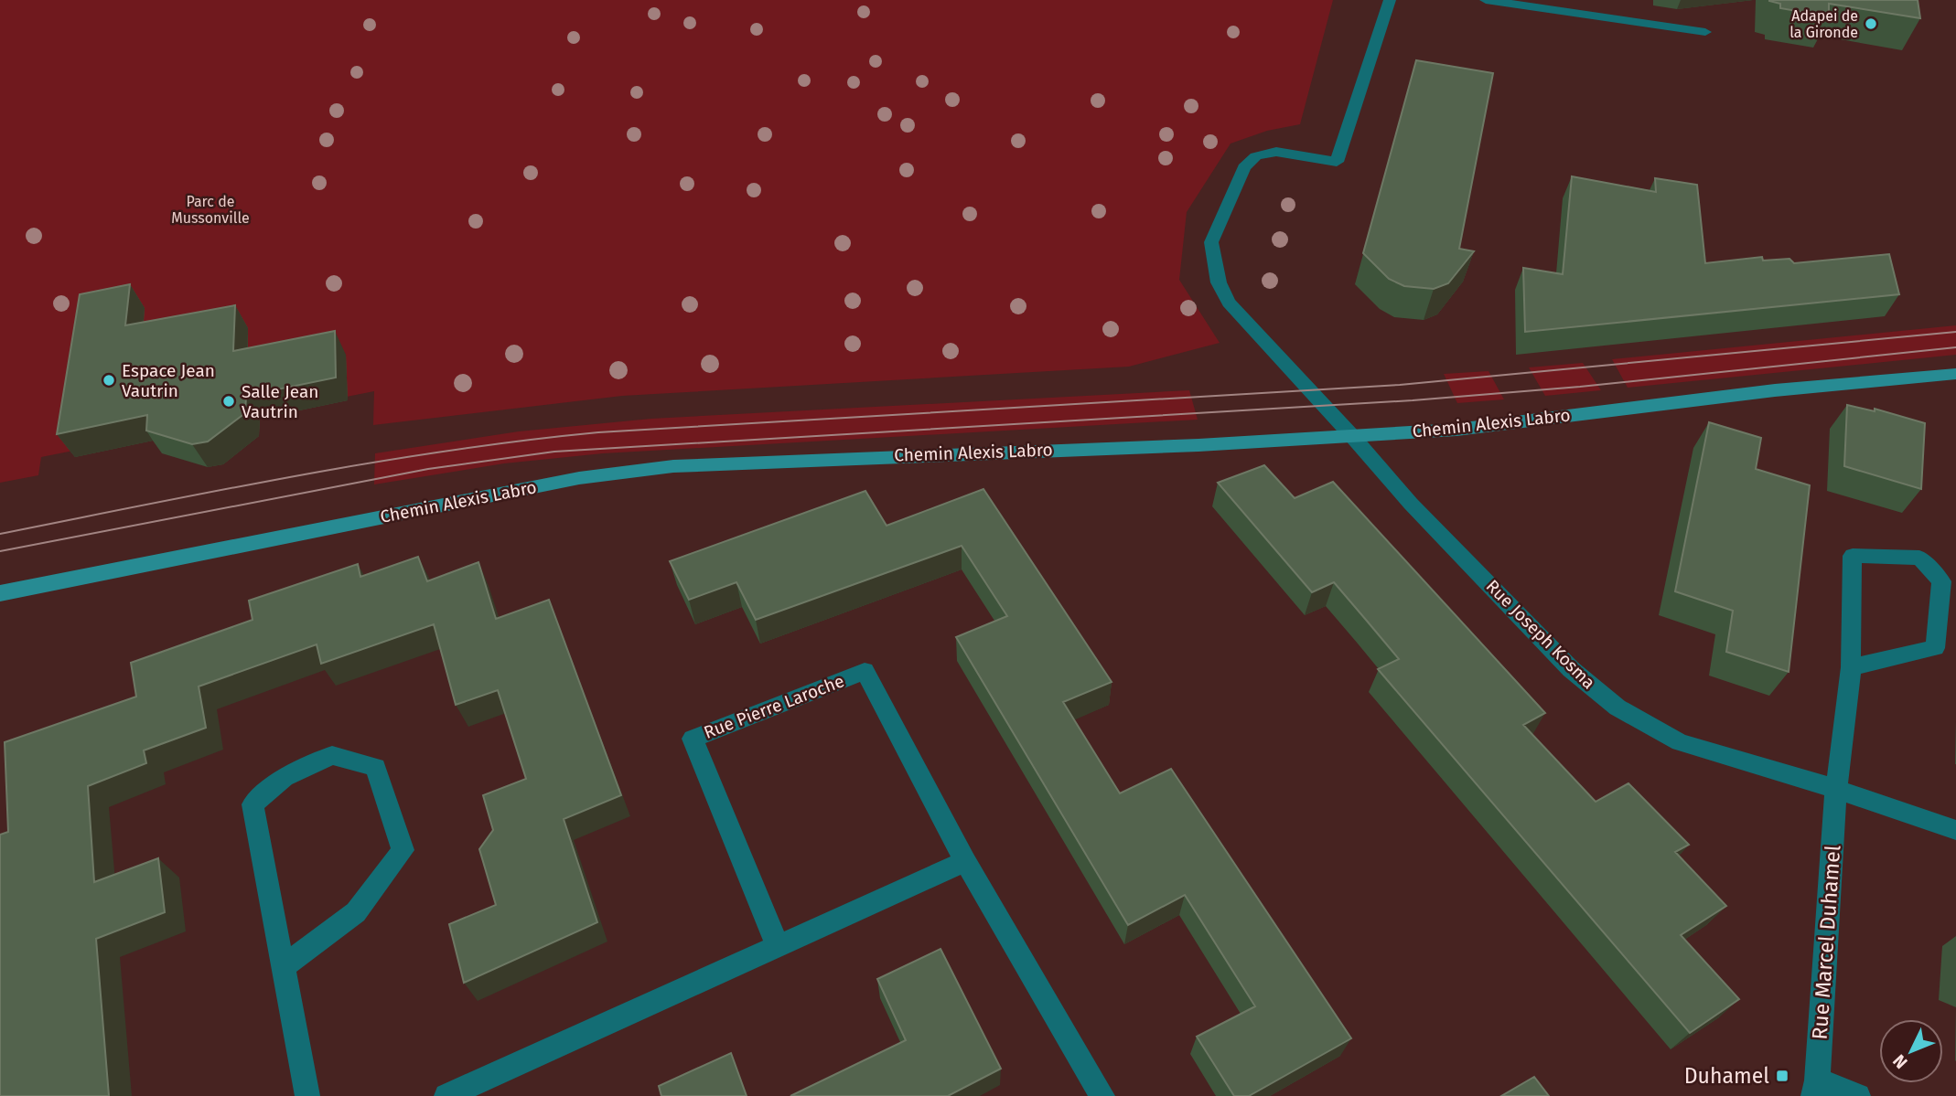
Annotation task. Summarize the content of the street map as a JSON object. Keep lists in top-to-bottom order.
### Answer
{
  "streets": {
    "street": [
      "Chemin Alexis Labro",
      "Rue Joseph Kosma",
      "Rue Pierre Laroche",
      "Rue Marcel Duhamel"
    ]
  },
  "crossings": [
    ["Chemin Alexis Labro", "Rue Joseph Kosma"],
    ["Rue Joseph Kosma", "Rue Marcel Duhamel"]
  ],
  "parks": ["Parc de Mussonville"],
  "places": {
    "other": ["Adapei de la Gironde", "Espace Jean Vautrin", "Salle Jean Vautrin"],
    "transit": ["Duhamel"]
  },
  "north": "bottom left"
}
